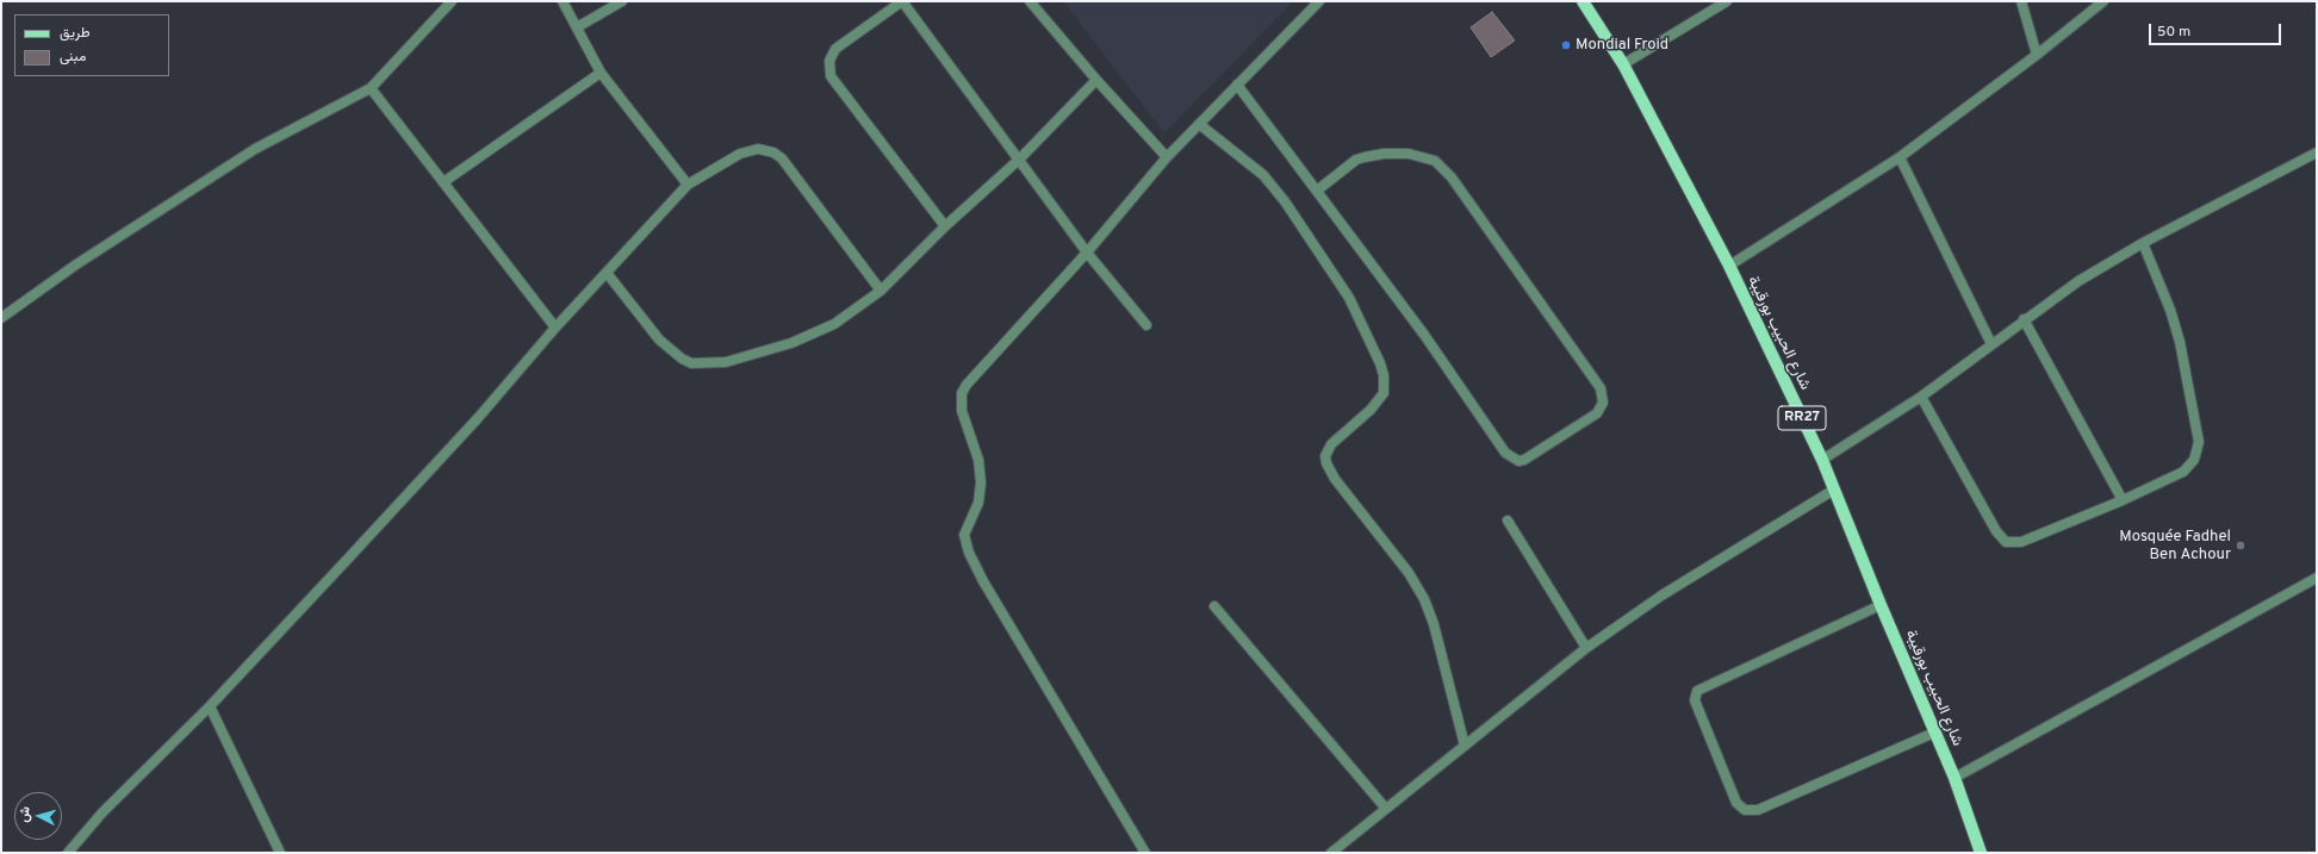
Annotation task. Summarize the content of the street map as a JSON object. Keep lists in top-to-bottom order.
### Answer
{
  "streets": {
    "main road": ["شارع الحبيب بورقيبة", "RR27"]
  },
  "places": ["Mondial Froid", "Mosquée Fadhel Ben Achour"],
  "legend": ["طريق", "مبنى"],
  "scale_bar": "50 m",
  "north": "left"
}
